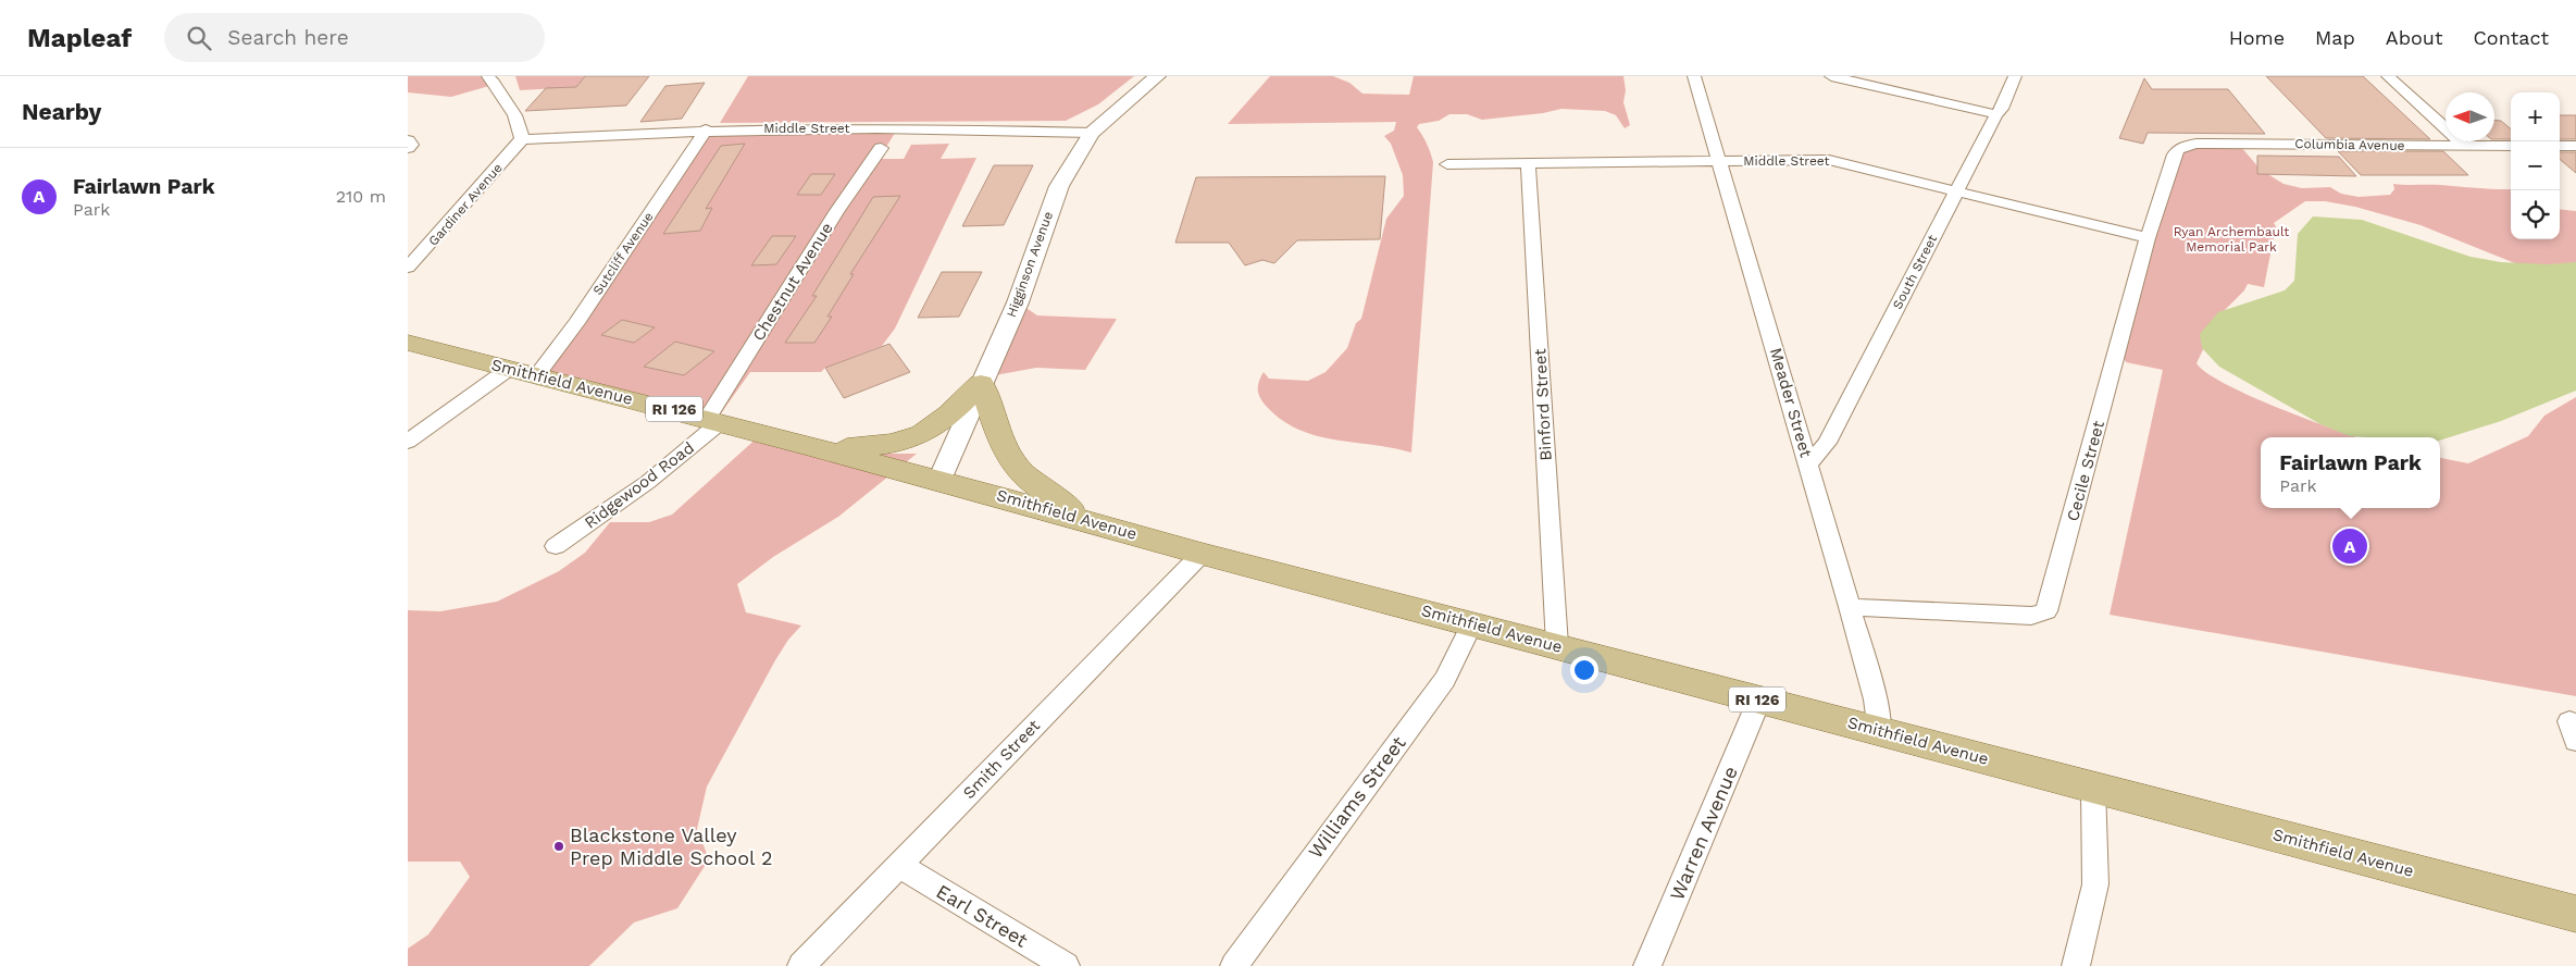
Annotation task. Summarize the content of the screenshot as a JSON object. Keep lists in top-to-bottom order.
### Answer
{
  "streets": {
    "main road": ["Smithfield Avenue", "RI 126"],
    "street": [
      "Middle Street",
      "Columbia Avenue",
      "Gardiner Avenue",
      "Sutcliff Avenue",
      "Higginson Avenue",
      "South Street",
      "Chestnut Avenue",
      "Meader Street",
      "Binford Street",
      "Cecile Street",
      "Ridgewood Road",
      "Smith Street",
      "Williams Street",
      "Warren Avenue",
      "Earl Street"
    ]
  },
  "crossings": [
    ["Middle Street", "Gardiner Avenue"],
    ["Middle Street", "Sutcliff Avenue"],
    ["Middle Street", "Higginson Avenue"],
    ["Middle Street", "South Street"],
    ["Middle Street", "Meader Street"],
    ["Middle Street", "Binford Street"],
    ["Middle Street", "Cecile Street"],
    ["Columbia Avenue", "Cecile Street"],
    ["Sutcliff Avenue", "Smithfield Avenue"],
    ["Higginson Avenue", "Smithfield Avenue"],
    ["South Street", "Meader Street"],
    ["Chestnut Avenue", "Smithfield Avenue"],
    ["Chestnut Avenue", "Ridgewood Road"],
    ["Smithfield Avenue", "Meader Street"],
    ["Smithfield Avenue", "Binford Street"],
    ["Smithfield Avenue", "Ridgewood Road"],
    ["Smithfield Avenue", "Smith Street"],
    ["Smithfield Avenue", "Williams Street"],
    ["Smithfield Avenue", "Warren Avenue"],
    ["Meader Street", "Cecile Street"],
    ["Smith Street", "Earl Street"]
  ],
  "parks": ["Ryan Archembault Memorial Park"],
  "places": ["Blackstone Valley Prep Middle School 2"],
  "north": "left",
  "page": {
    "header": "Mapleaf",
    "search": "Search here",
    "nav": [
      "Home",
      "Map",
      "About",
      "Contact"
    ],
    "heading": "Nearby",
    "map_buttons": ["+", "−"],
    "list": [
      {
        "mark": "A",
        "name": "Fairlawn Park",
        "note": "Park",
        "value": "210 m"
      }
    ],
    "popup": ["Fairlawn Park", "Park"],
    "pins": "A"
  }
}
